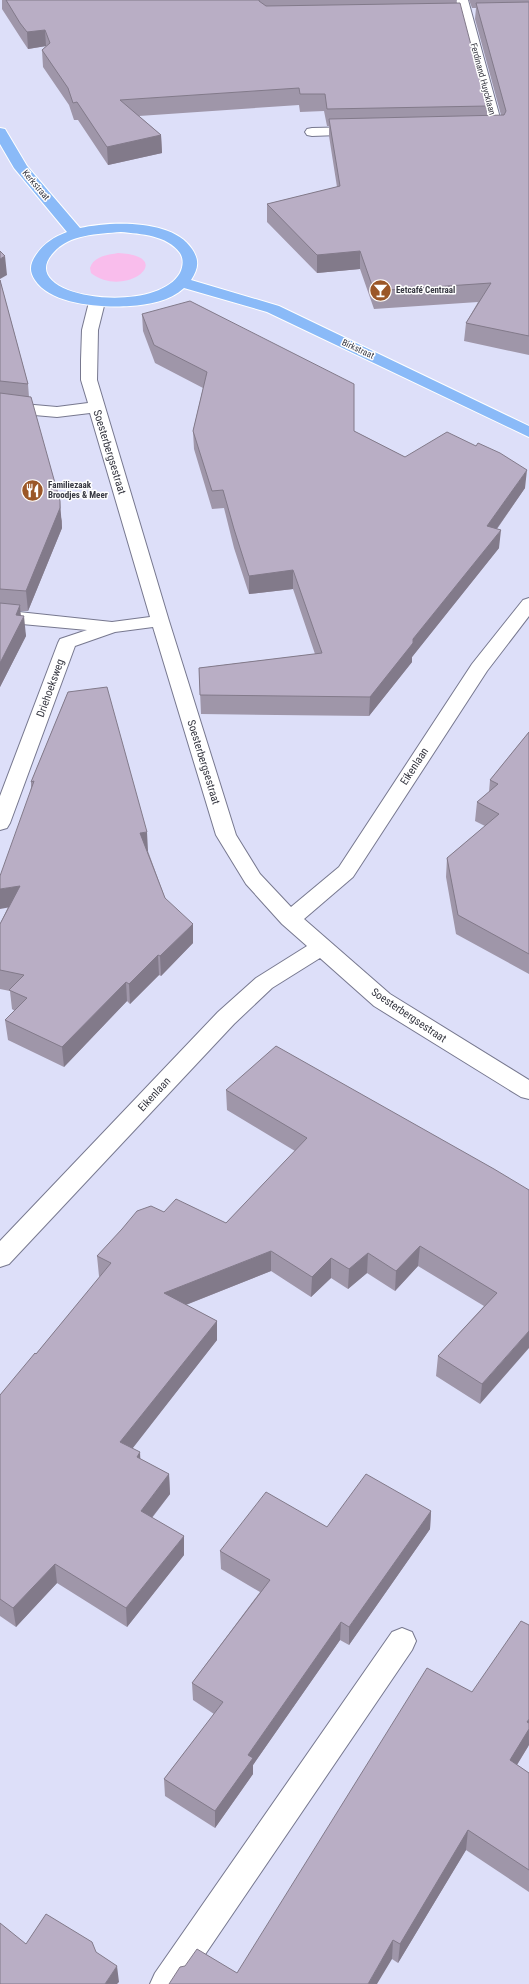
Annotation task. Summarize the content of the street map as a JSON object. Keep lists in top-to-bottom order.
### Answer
{
  "streets": {
    "main road": ["Kerkstraat", "Birkstraat"],
    "street": [
      "Ferdinand Huycklaan",
      "Soesterbergsestraat",
      "Driehoeksweg",
      "Eikenlaan"
    ]
  },
  "crossings": [
    ["Soesterbergsestraat", "Driehoeksweg"],
    ["Soesterbergsestraat", "Eikenlaan"]
  ],
  "places": {
    "bar": ["Eetcafé Centraal"],
    "restaurant": ["Familiezaak Broodjes & Meer"]
  }
}
